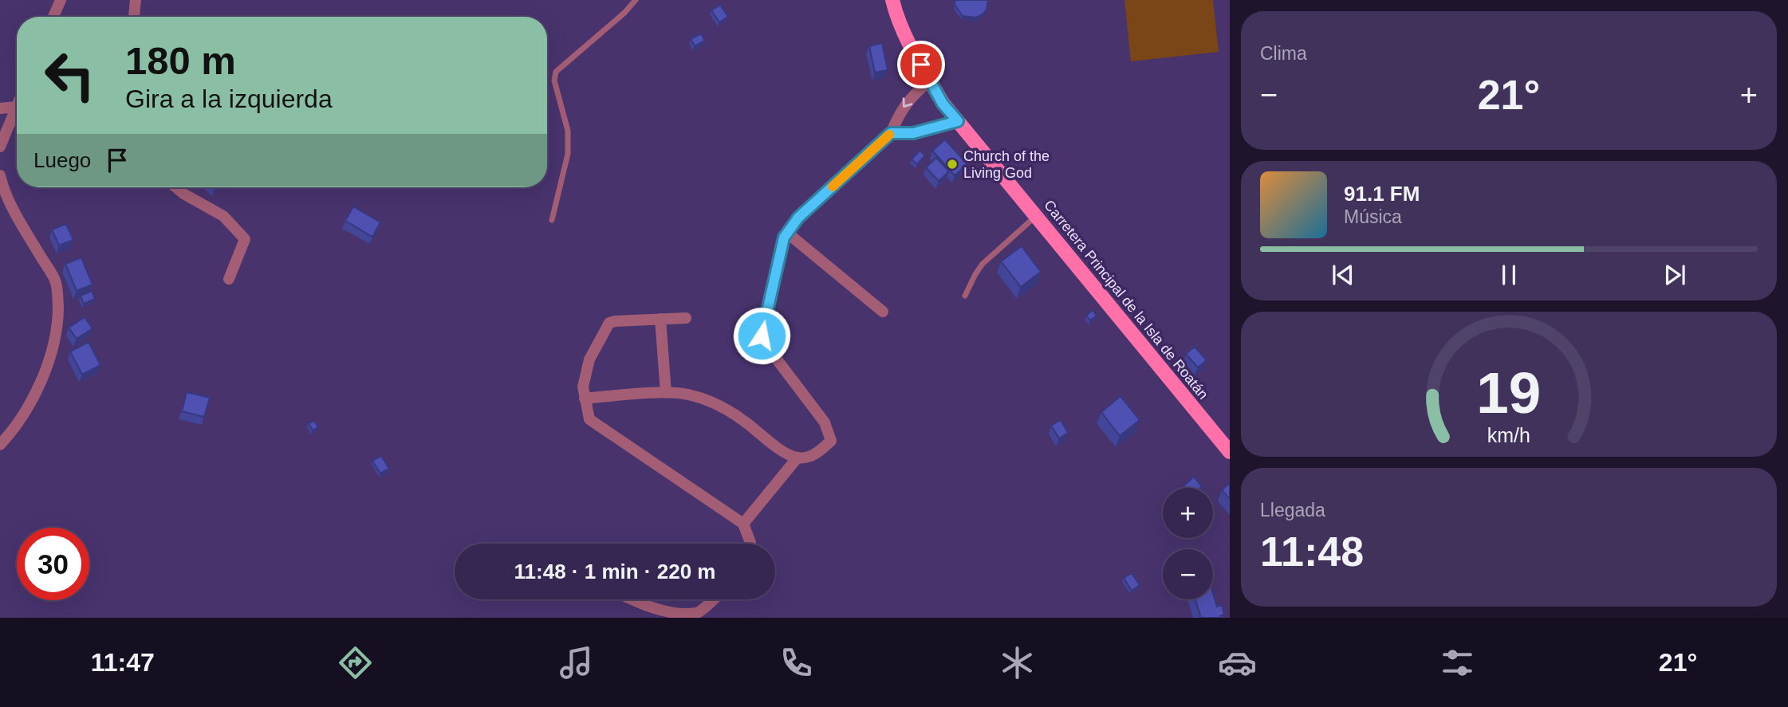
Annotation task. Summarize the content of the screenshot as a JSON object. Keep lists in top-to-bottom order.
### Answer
{
  "streets": {
    "main road": ["Carretera Principal de la Isla de Roatán"]
  },
  "places": ["Church of the Living God"],
  "page": {
    "tile": [
      "Clima",
      ["Llegada", "11:48"]
    ],
    "turn": ["180 m", "Gira a la izquierda"],
    "heat": ["−", "21°", "+"],
    "then": "Luego",
    "song": ["91.1 FM", "Música"],
    "map_buttons": ["+", "−"],
    "limit": "30",
    "trip": "11:48 · 1 min · 220 m",
    "tabs": ["11:47", "21°"],
    "gauge": ["19", "km/h"]
  }
}
